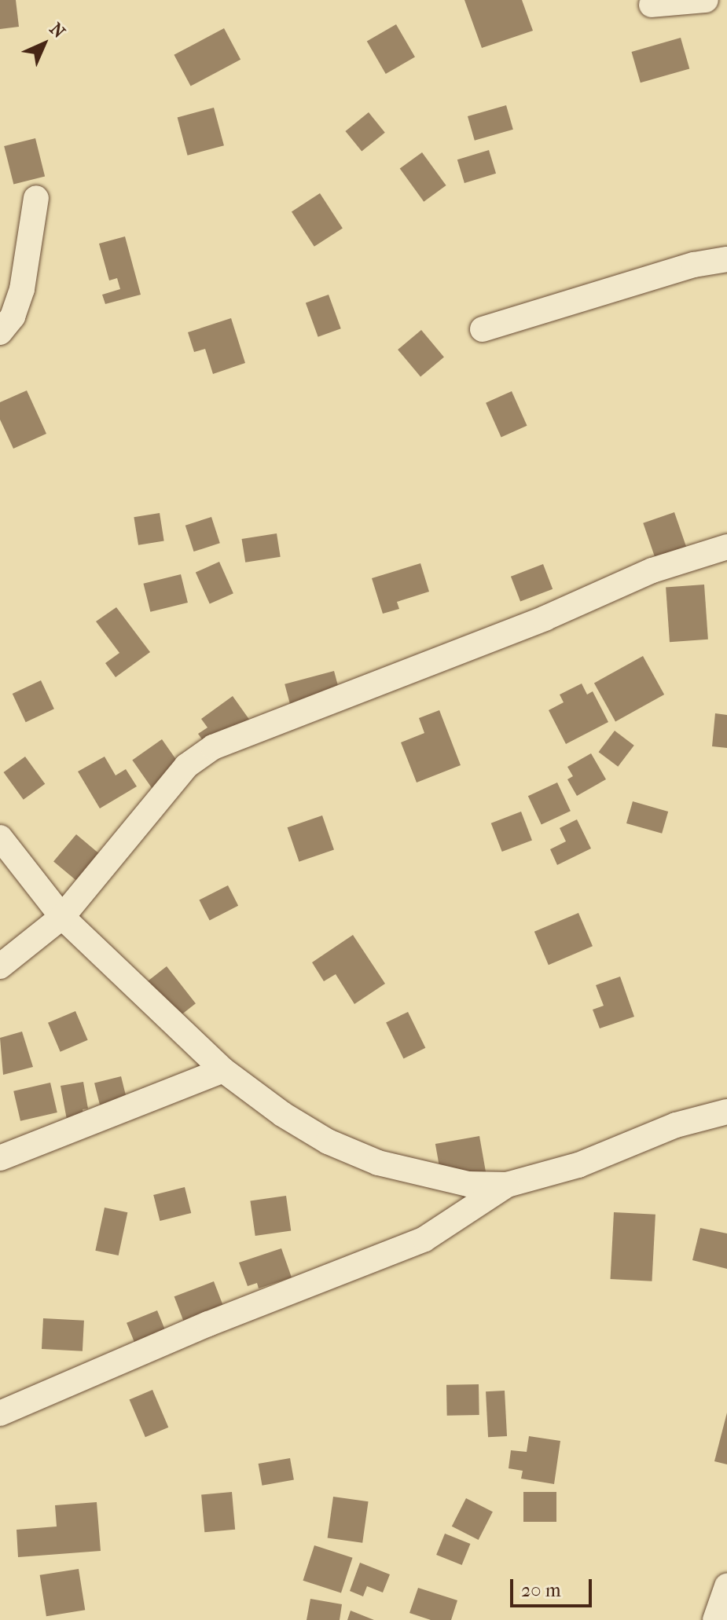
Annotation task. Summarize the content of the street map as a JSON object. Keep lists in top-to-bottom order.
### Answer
{
  "scale_bar": "20 m",
  "north": "top right"
}
